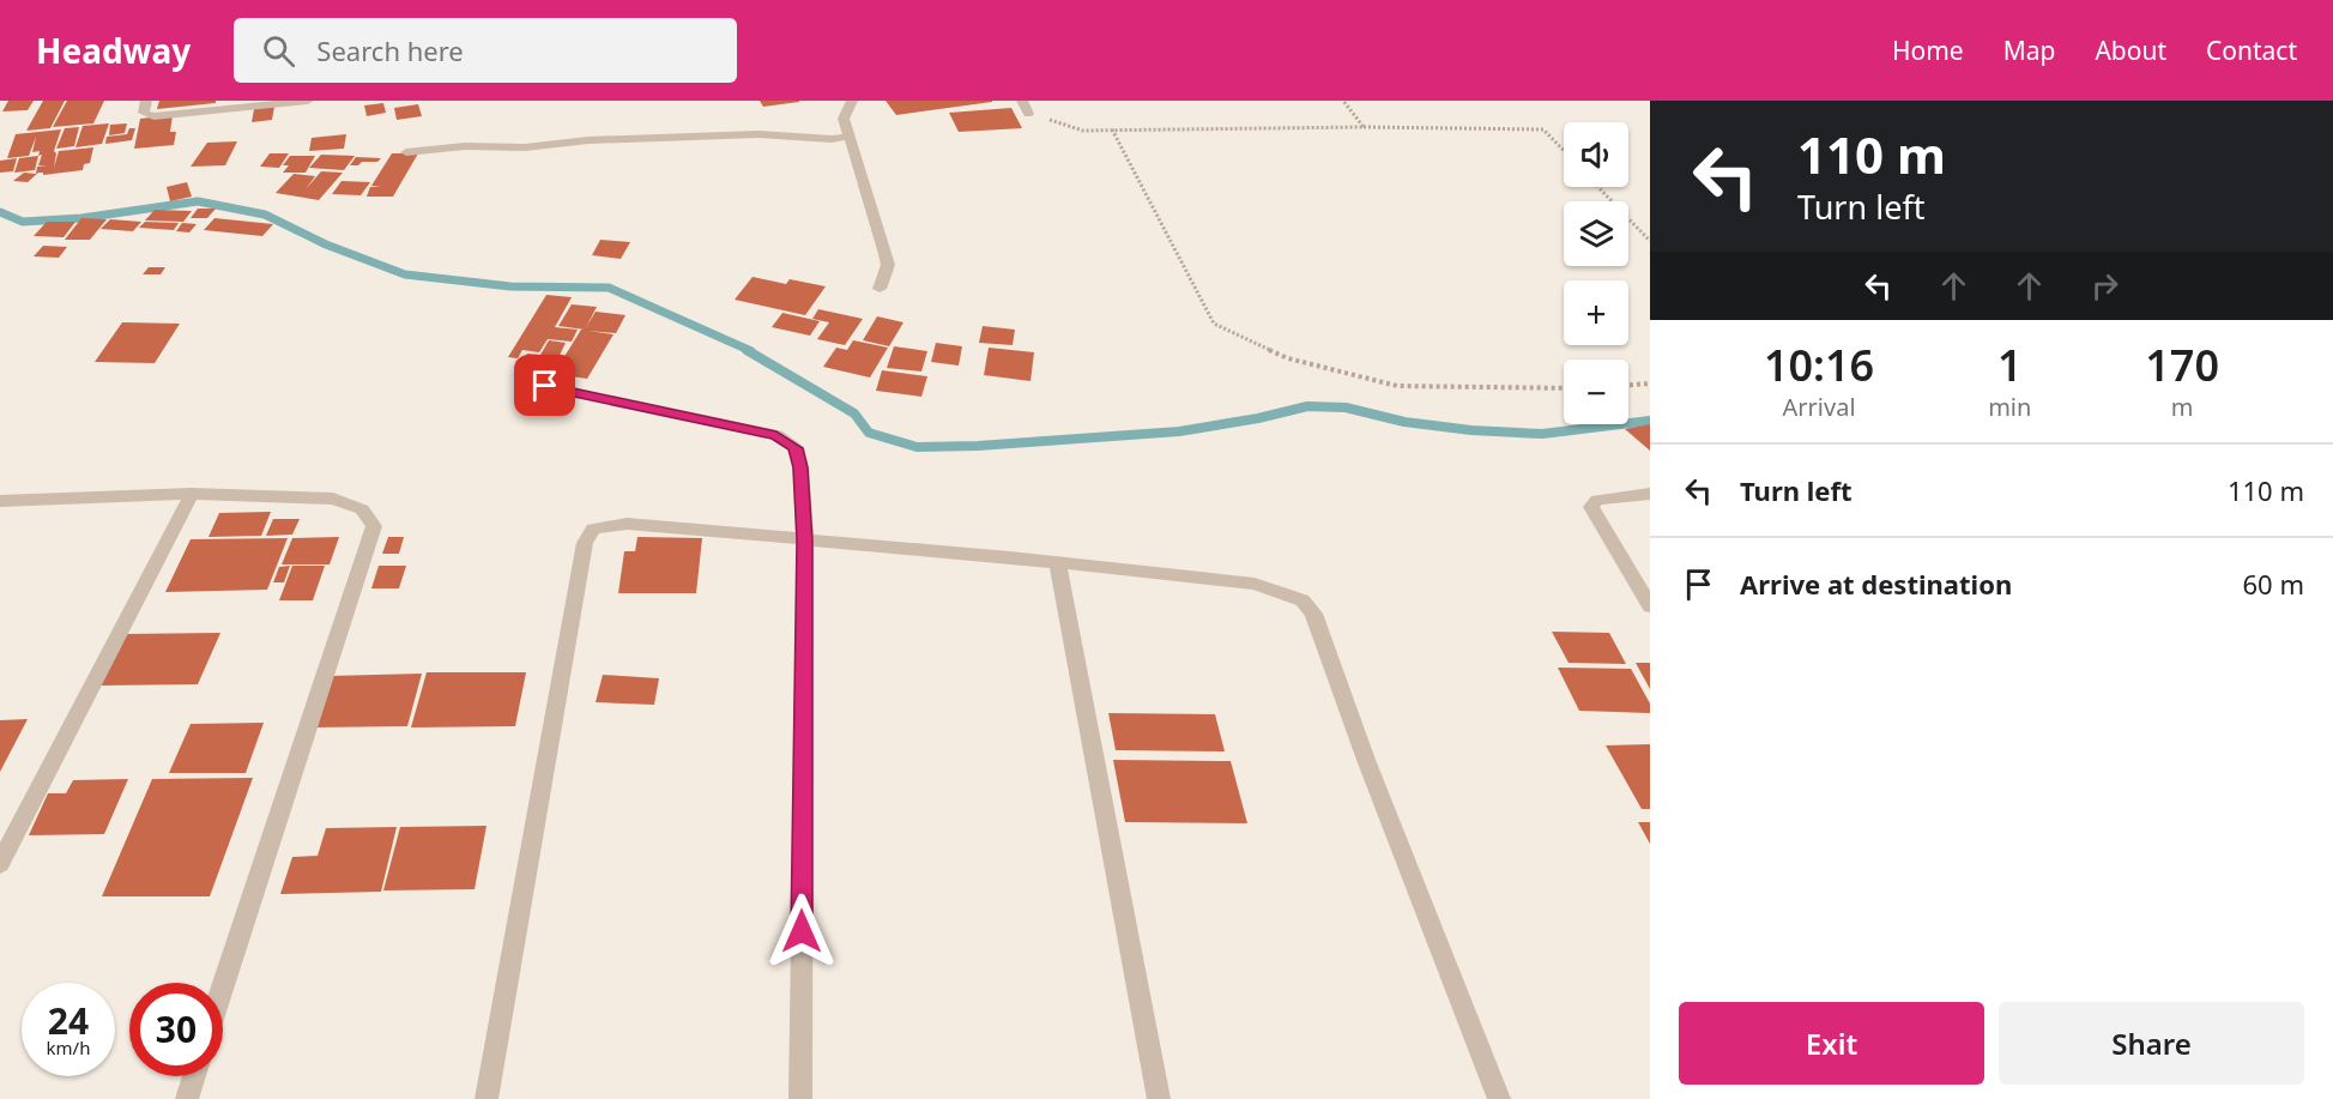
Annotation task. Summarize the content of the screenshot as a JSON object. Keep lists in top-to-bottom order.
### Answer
{
  "page": {
    "header": "Headway",
    "search": "Search here",
    "nav": [
      "Home",
      "Map",
      "About",
      "Contact"
    ],
    "turn": ["110 m", "Turn left"],
    "map_buttons": ["+", "−"],
    "eta": [
      "10:16",
      "Arrival",
      "1",
      "min",
      "170",
      "m"
    ],
    "list": [
      {
        "name": "Turn left",
        "value": "110 m"
      },
      {
        "name": "Arrive at destination",
        "value": "60 m"
      }
    ],
    "speed": "24 km/h",
    "limit": "30",
    "buttons": ["Exit", "Share"]
  }
}
